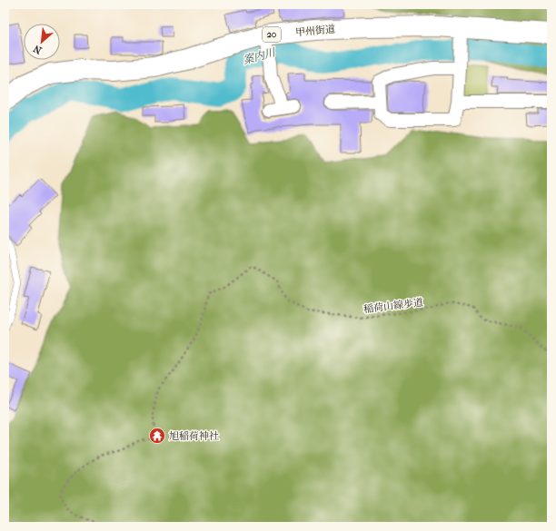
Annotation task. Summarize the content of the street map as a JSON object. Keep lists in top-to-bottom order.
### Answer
{
  "streets": {
    "highway": ["甲州街道", "20"],
    "path": ["稲荷山線歩道"]
  },
  "water": ["案内川"],
  "places": {
    "temple": ["旭稲荷神社"]
  },
  "north": "bottom left"
}
